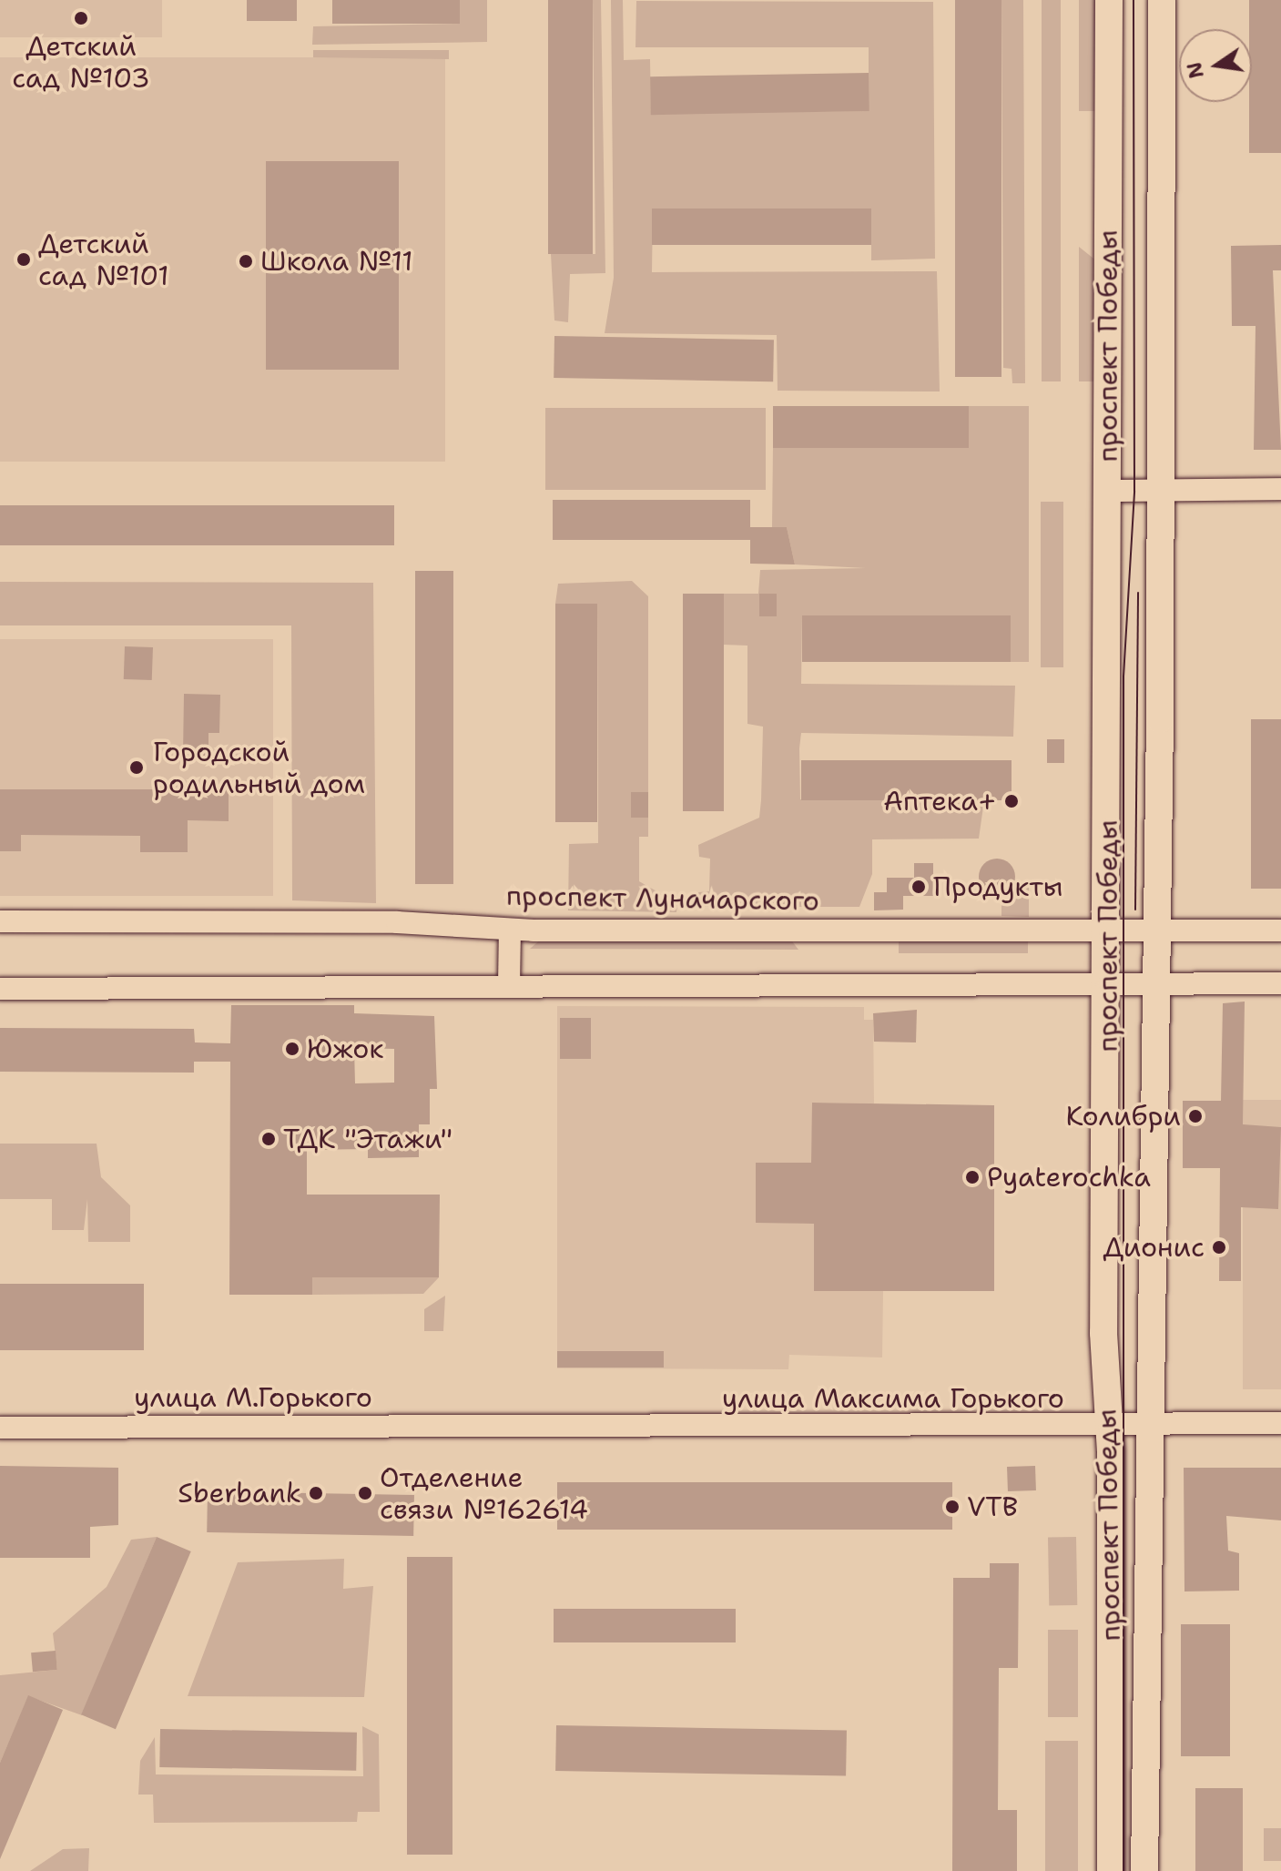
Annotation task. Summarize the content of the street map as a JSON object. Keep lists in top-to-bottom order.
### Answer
{
  "streets": {
    "main road": ["проспект Победы"],
    "street": ["проспект Луначарского", "улица М.Горького", "улица Максима Горького"]
  },
  "crossings": [
    ["проспект Победы", "проспект Луначарского"],
    ["проспект Победы", "улица Максима Горького"],
    ["улица М.Горького", "улица Максима Горького"]
  ],
  "places": [
    "Детский сад №103",
    "Детский сад №101",
    "Школа №11",
    "Городской родильный дом",
    "Аптека+",
    "Продукты",
    "Южок",
    "Колибри",
    "ТДК \"Этажи\"",
    "Pyaterochka",
    "Дионис",
    "Sberbank",
    "Отделение связи №162614",
    "VTB"
  ],
  "north": "left"
}
